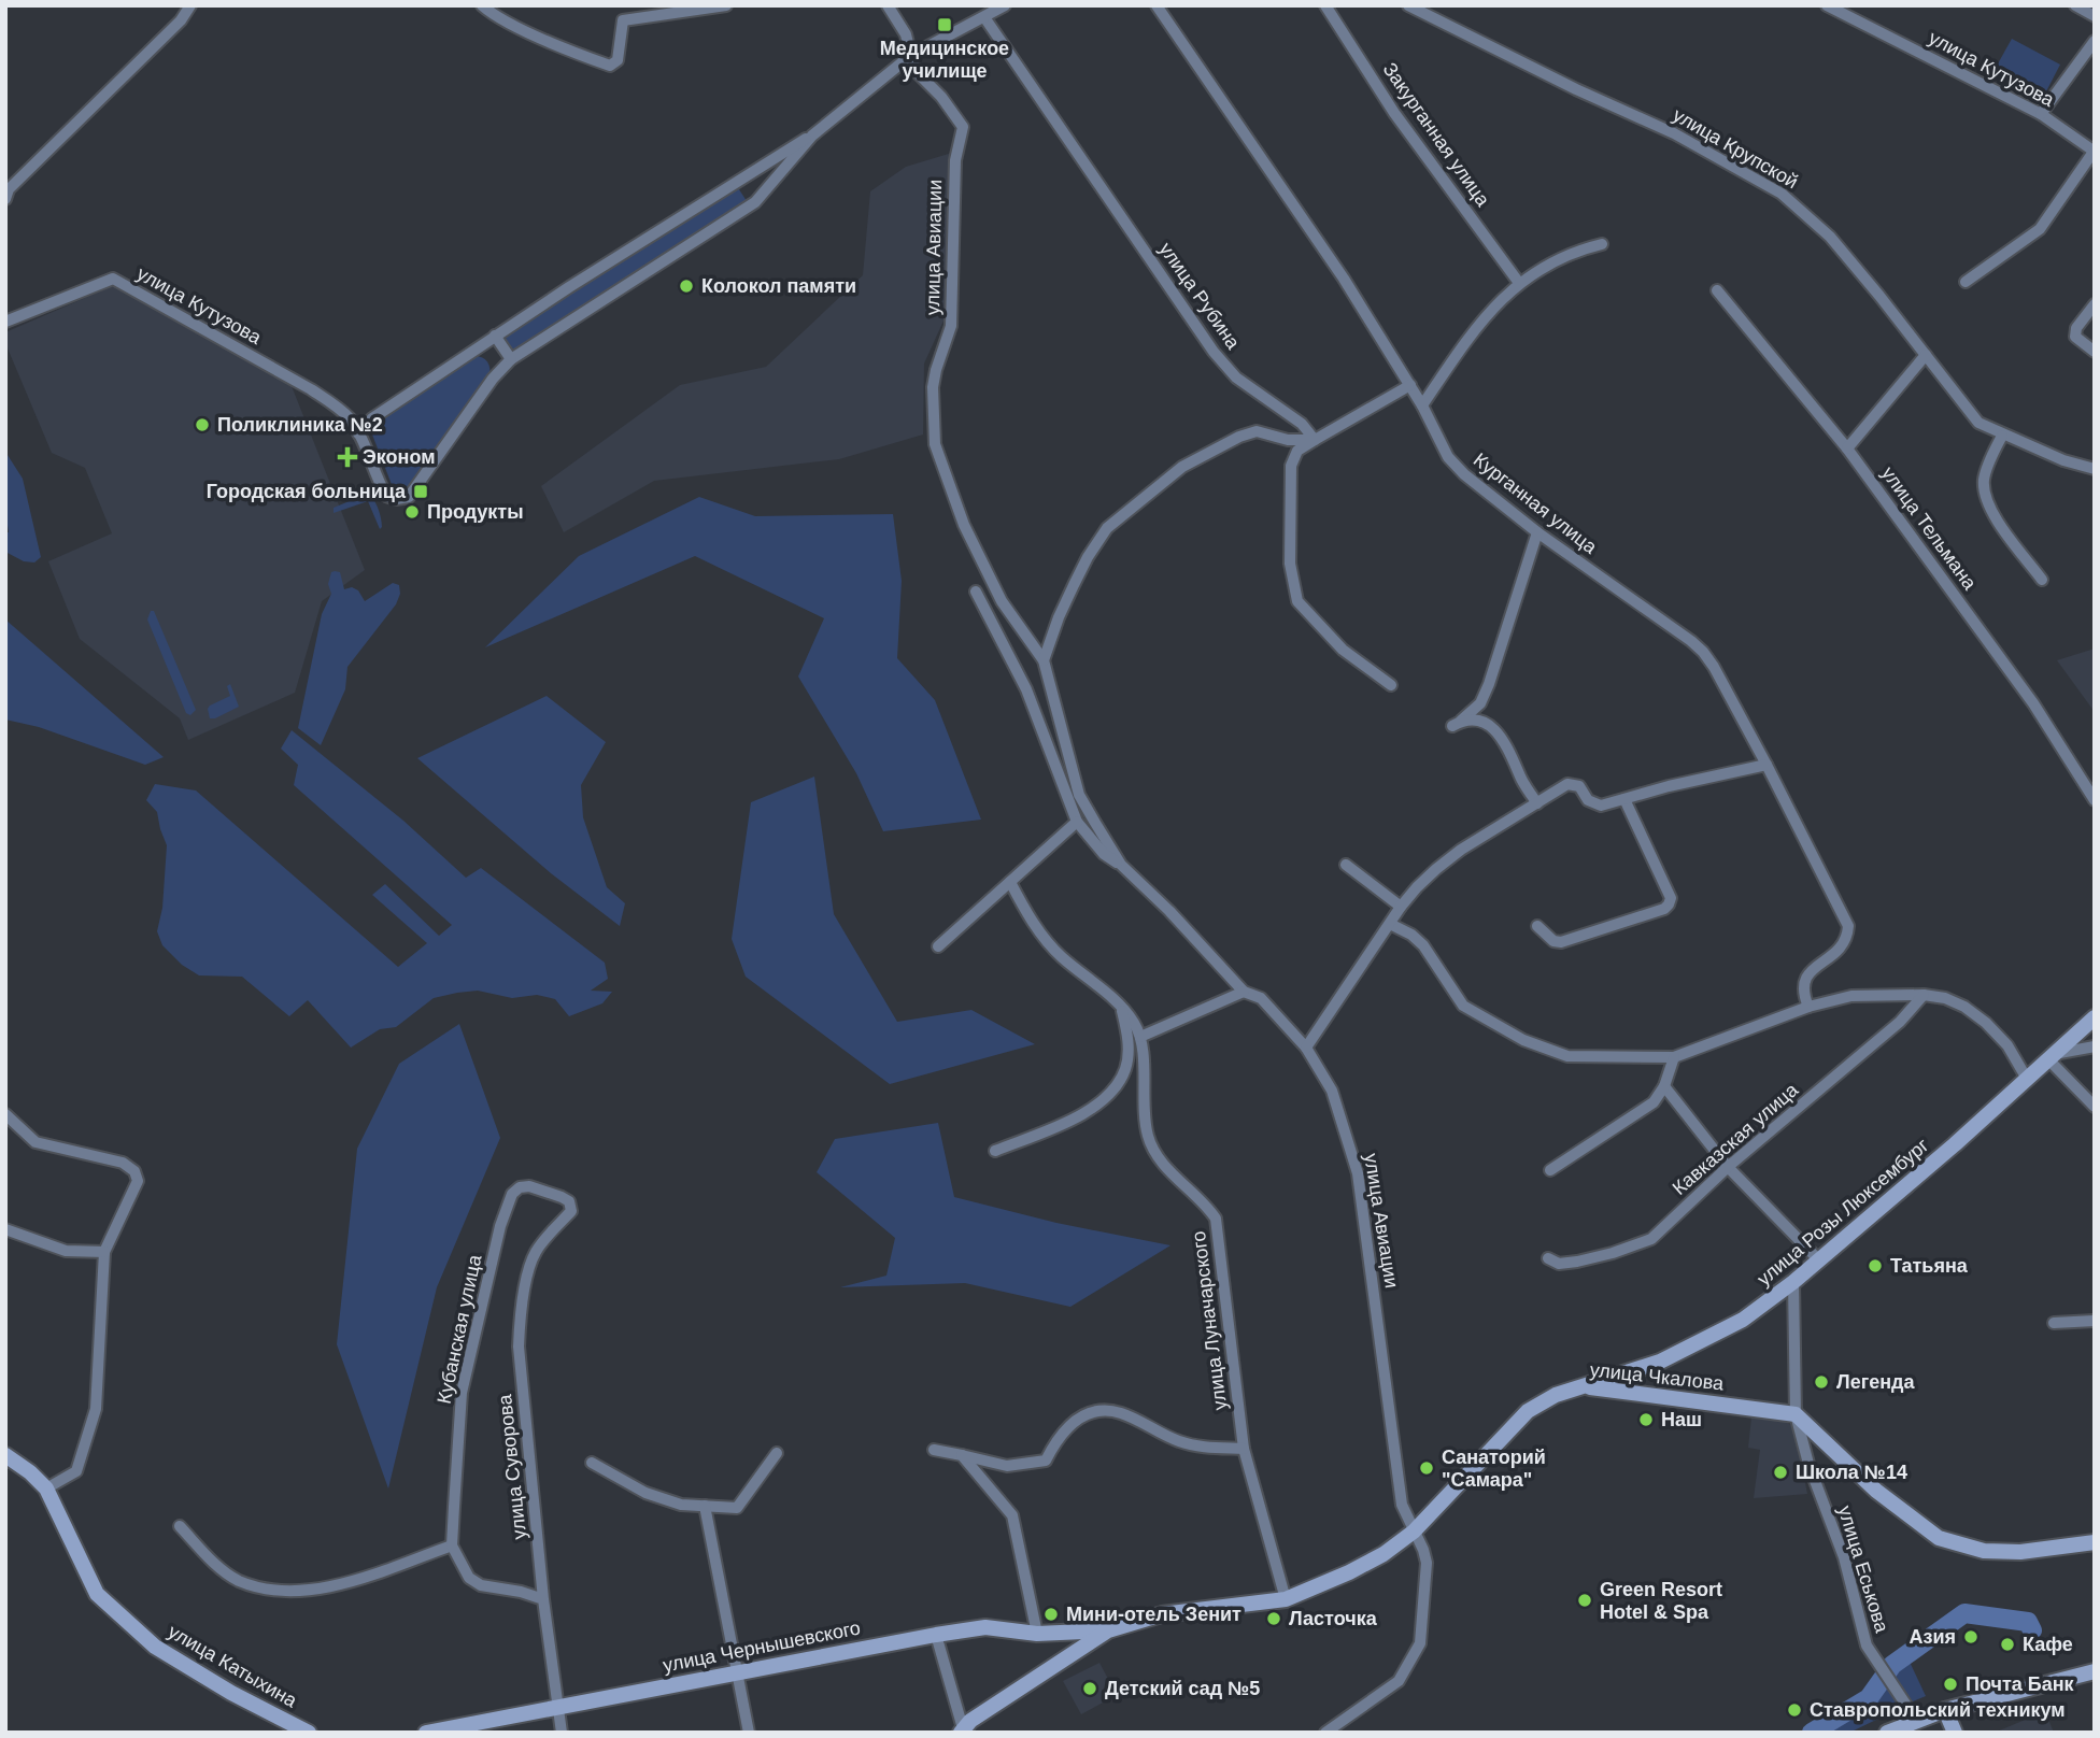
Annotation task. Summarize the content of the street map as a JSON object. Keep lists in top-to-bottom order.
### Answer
{
  "streets": {
    "street": [
      "улица Кутузова",
      "Закурганная улица",
      "улица Крупской",
      "улица Авиации",
      "улица Рубина",
      "Курганная улица",
      "улица Тельмана",
      "Кавказская улица",
      "улица Розы Люксембург",
      "улица Луначарского",
      "Кубанская улица",
      "улица Чкалова",
      "улица Суворова",
      "улица Еськова",
      "улица Чернышевского",
      "улица Катыхина"
    ]
  },
  "crossings": [
    ["улица Кутузова", "улица Авиации"],
    ["улица Кутузова", "улица Рубина"],
    ["улица Авиации", "улица Чкалова"],
    ["улица Розы Люксембург", "улица Чкалова"],
    ["улица Розы Люксембург", "улица Еськова"],
    ["улица Луначарского", "улица Чкалова"],
    ["Кубанская улица", "улица Суворова"],
    ["улица Чкалова", "улица Еськова"],
    ["улица Чкалова", "улица Чернышевского"],
    ["улица Суворова", "улица Чернышевского"]
  ],
  "places": {
    "transit": ["Медицинское училище", "Городская больница"],
    "other": [
      "Колокол памяти",
      "Поликлиника №2",
      "Продукты",
      "Татьяна",
      "Легенда",
      "Наш",
      "Санаторий \"Самара\"",
      "Школа №14",
      "Green Resort Hotel & Spa",
      "Мини-отель Зенит",
      "Ласточка",
      "Азия",
      "Кафе",
      "Почта Банк",
      "Детский сад №5",
      "Ставропольский техникум"
    ],
    "health": ["Эконом"]
  }
}
